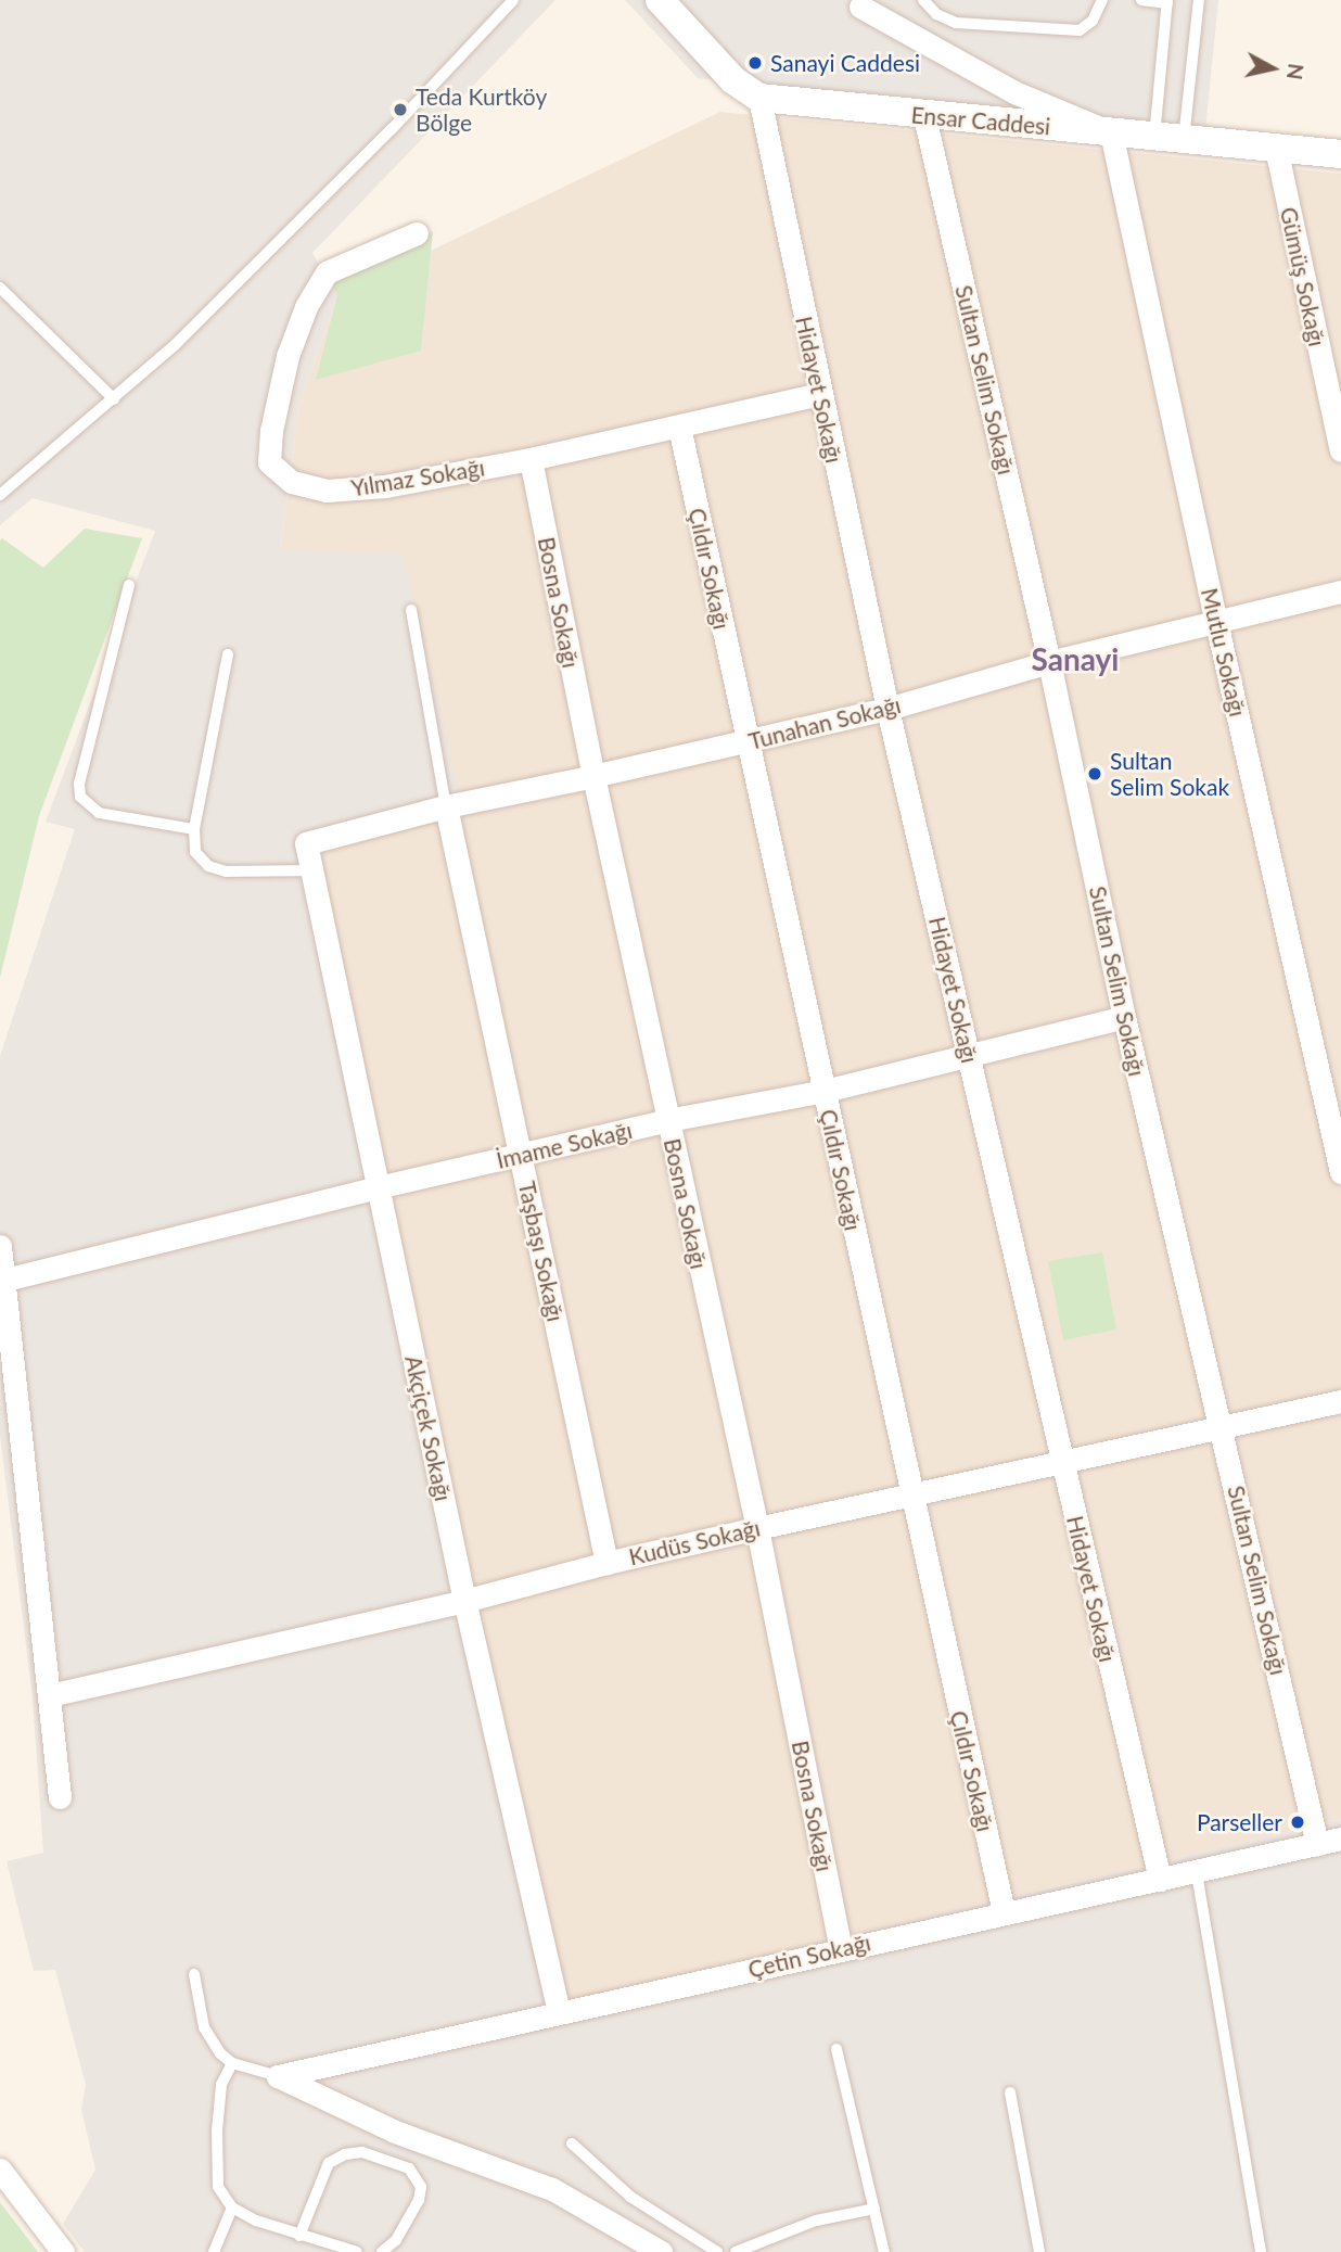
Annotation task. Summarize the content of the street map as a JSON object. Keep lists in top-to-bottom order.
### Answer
{
  "streets": {
    "street": [
      "Ensar Caddesi",
      "Gümüş Sokağı",
      "Sultan Selim Sokağı",
      "Hidayet Sokağı",
      "Yılmaz Sokağı",
      "Çıldır Sokağı",
      "Bosna Sokağı",
      "Mutlu Sokağı",
      "Tunahan Sokağı",
      "İmame Sokağı",
      "Taşbaşı Sokağı",
      "Akçiçek Sokağı",
      "Kudüs Sokağı",
      "Çetin Sokağı"
    ]
  },
  "crossings": [
    ["Ensar Caddesi", "Gümüş Sokağı"],
    ["Ensar Caddesi", "Sultan Selim Sokağı"],
    ["Ensar Caddesi", "Hidayet Sokağı"],
    ["Ensar Caddesi", "Mutlu Sokağı"],
    ["Sultan Selim Sokağı", "Tunahan Sokağı"],
    ["Sultan Selim Sokağı", "İmame Sokağı"],
    ["Sultan Selim Sokağı", "Kudüs Sokağı"],
    ["Sultan Selim Sokağı", "Çetin Sokağı"],
    ["Hidayet Sokağı", "Yılmaz Sokağı"],
    ["Hidayet Sokağı", "Tunahan Sokağı"],
    ["Hidayet Sokağı", "İmame Sokağı"],
    ["Hidayet Sokağı", "Kudüs Sokağı"],
    ["Hidayet Sokağı", "Çetin Sokağı"],
    ["Yılmaz Sokağı", "Çıldır Sokağı"],
    ["Yılmaz Sokağı", "Bosna Sokağı"],
    ["Çıldır Sokağı", "Tunahan Sokağı"],
    ["Çıldır Sokağı", "İmame Sokağı"],
    ["Çıldır Sokağı", "Kudüs Sokağı"],
    ["Çıldır Sokağı", "Çetin Sokağı"],
    ["Bosna Sokağı", "Tunahan Sokağı"],
    ["Bosna Sokağı", "İmame Sokağı"],
    ["Bosna Sokağı", "Kudüs Sokağı"],
    ["Bosna Sokağı", "Çetin Sokağı"],
    ["Mutlu Sokağı", "Tunahan Sokağı"],
    ["Tunahan Sokağı", "Taşbaşı Sokağı"],
    ["Tunahan Sokağı", "Akçiçek Sokağı"],
    ["İmame Sokağı", "Taşbaşı Sokağı"],
    ["İmame Sokağı", "Akçiçek Sokağı"],
    ["Taşbaşı Sokağı", "Kudüs Sokağı"],
    ["Akçiçek Sokağı", "Kudüs Sokağı"],
    ["Akçiçek Sokağı", "Çetin Sokağı"]
  ],
  "districts": ["Sanayi"],
  "places": [
    "Sanayi Caddesi",
    "Teda Kurtköy Bölge",
    "Sultan Selim Sokak",
    "Parseller"
  ],
  "north": "right"
}
